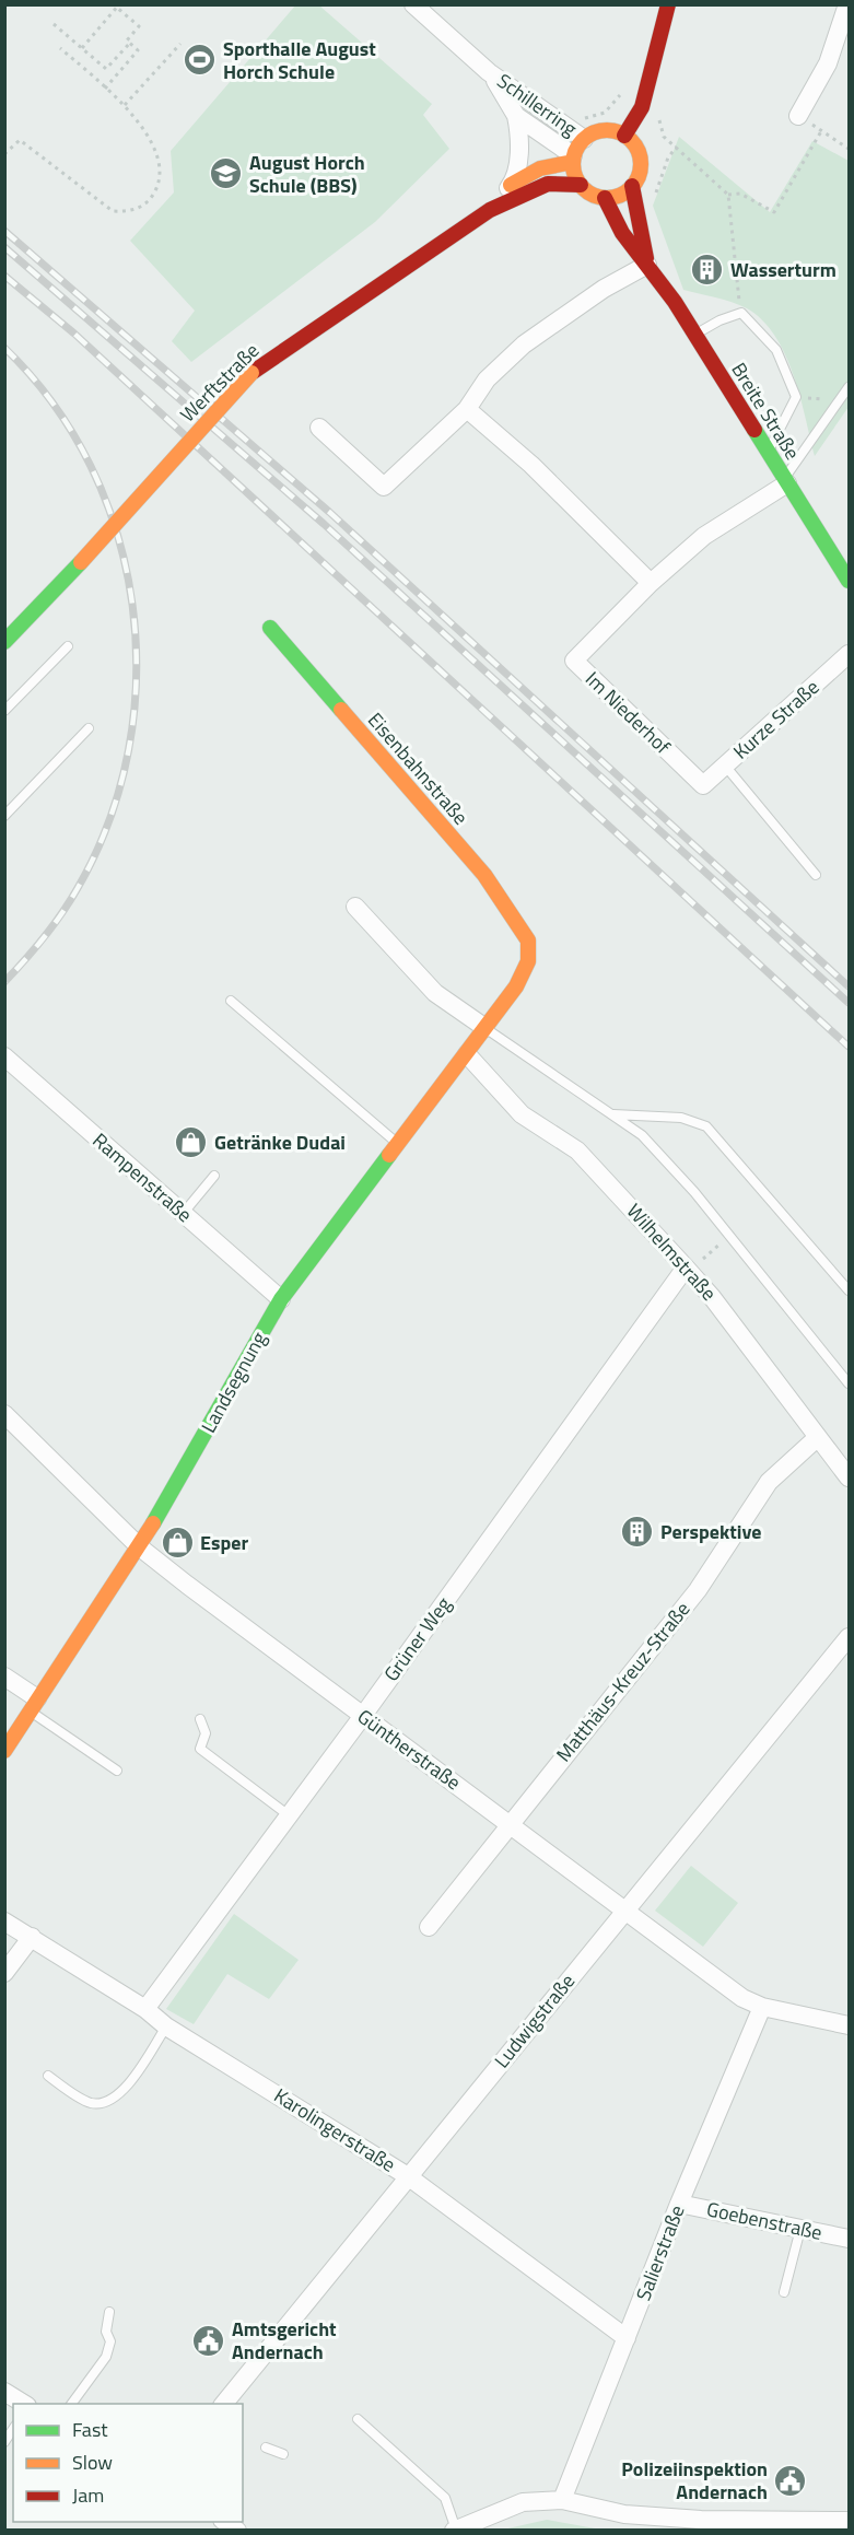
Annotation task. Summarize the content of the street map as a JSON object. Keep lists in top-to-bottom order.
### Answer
{
  "streets": {
    "street": [
      "Schillerring",
      "Werftstraße",
      "Breite Straße",
      "Im Niederhof",
      "Kurze Straße",
      "Eisenbahnstraße",
      "Rampenstraße",
      "Wilhelmstraße",
      "Landsegnung",
      "Grüner Weg",
      "Matthäus-Kreuz-Straße",
      "Güntherstraße",
      "Ludwigstraße",
      "Karolingerstraße",
      "Goebenstraße",
      "Salierstraße"
    ]
  },
  "crossings": [
    ["Schillerring", "Werftstraße"],
    ["Schillerring", "Breite Straße"],
    ["Werftstraße", "Breite Straße"],
    ["Breite Straße", "Im Niederhof"],
    ["Im Niederhof", "Kurze Straße"],
    ["Eisenbahnstraße", "Landsegnung"],
    ["Rampenstraße", "Landsegnung"],
    ["Wilhelmstraße", "Landsegnung"],
    ["Wilhelmstraße", "Grüner Weg"],
    ["Wilhelmstraße", "Matthäus-Kreuz-Straße"],
    ["Landsegnung", "Güntherstraße"],
    ["Grüner Weg", "Güntherstraße"],
    ["Grüner Weg", "Karolingerstraße"],
    ["Matthäus-Kreuz-Straße", "Güntherstraße"],
    ["Güntherstraße", "Ludwigstraße"],
    ["Güntherstraße", "Salierstraße"],
    ["Ludwigstraße", "Karolingerstraße"],
    ["Karolingerstraße", "Salierstraße"],
    ["Goebenstraße", "Salierstraße"]
  ],
  "places": {
    "sports": ["Sporthalle August Horch Schule"],
    "school or university": ["August Horch Schule (BBS)"],
    "building": ["Wasserturm", "Perspektive"],
    "shop": ["Getränke Dudai", "Esper"],
    "public building": ["Amtsgericht Andernach", "Polizeiinspektion Andernach"]
  },
  "legend": ["Fast", "Slow", "Jam"]
}
